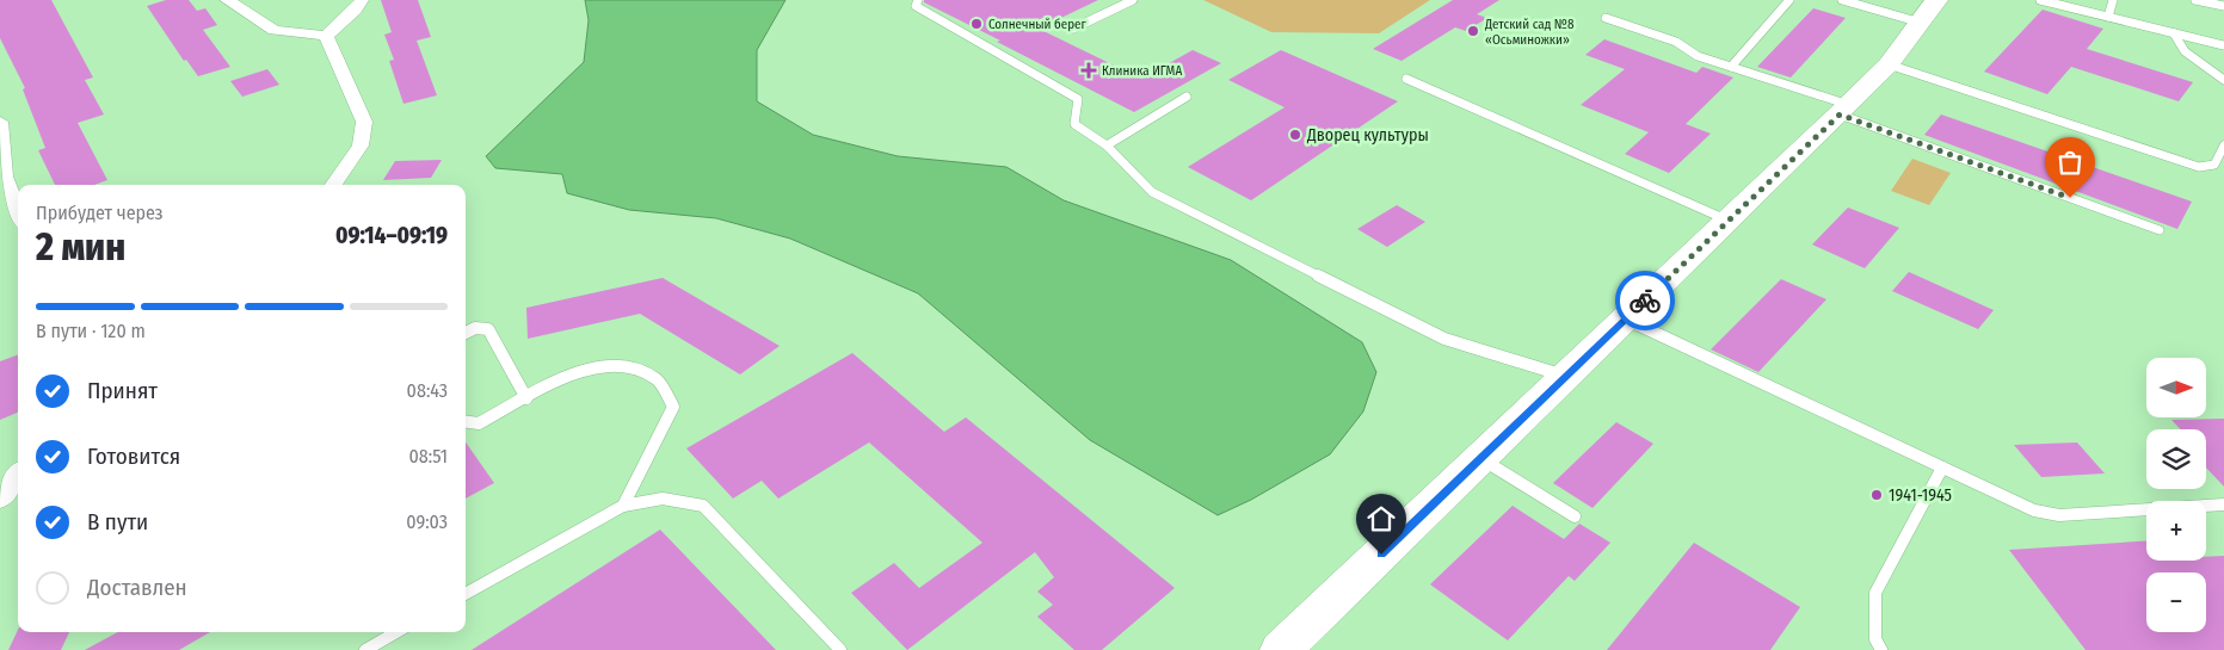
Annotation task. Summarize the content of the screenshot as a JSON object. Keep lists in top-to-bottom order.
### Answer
{
  "places": {
    "other": [
      "Солнечный берег",
      "Детский сад №8 «Осьминожки»",
      "Дворец культуры",
      "1941-1945"
    ],
    "health": ["Клиника ИГМА"]
  },
  "north": "right",
  "page": {
    "heading": ["2 мин", "Прибудет через", "09:14–09:19"],
    "bar": "В пути · 120 m",
    "map_buttons": ["+", "−"],
    "list": [
      ["Принят", "08:43"],
      ["Готовится", "08:51"],
      ["В пути", "09:03"],
      "Доставлен"
    ]
  }
}
